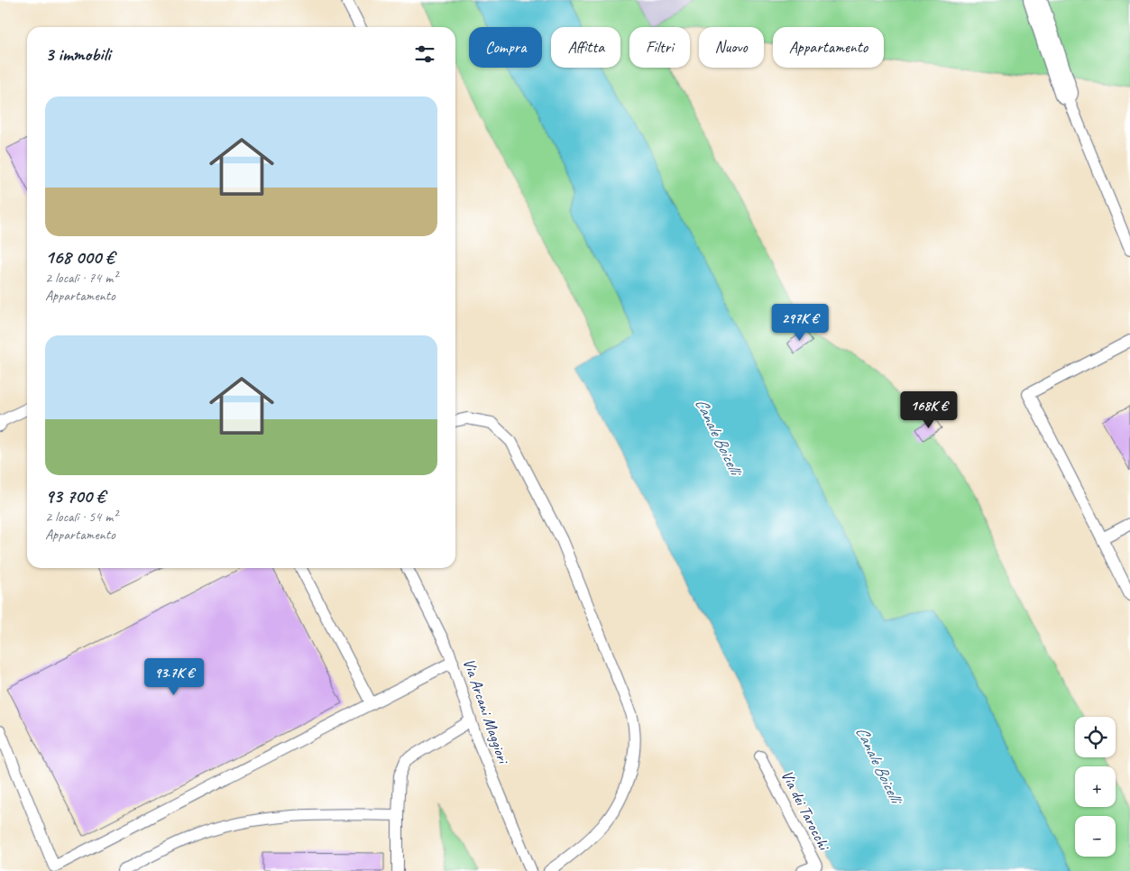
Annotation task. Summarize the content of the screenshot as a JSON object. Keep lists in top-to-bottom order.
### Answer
{
  "streets": {
    "lane": ["Via Arcani Maggiori", "Via dei Tarocchi"]
  },
  "water": ["Canale Boicelli"],
  "page": {
    "chip": [
      "Compra",
      "Affitta",
      "Filtri",
      "Nuovo",
      "Appartamento"
    ],
    "heading": "3 immobili",
    "list": [
      {
        "name": "168 000 €",
        "note": "2 locali · 74 m² · Appartamento"
      },
      {
        "name": "93 700 €",
        "note": "2 locali · 54 m² · Appartamento"
      }
    ],
    "price": ["297K €", "168K €", "93.7K €"],
    "map_buttons": ["+", "−"]
  }
}
